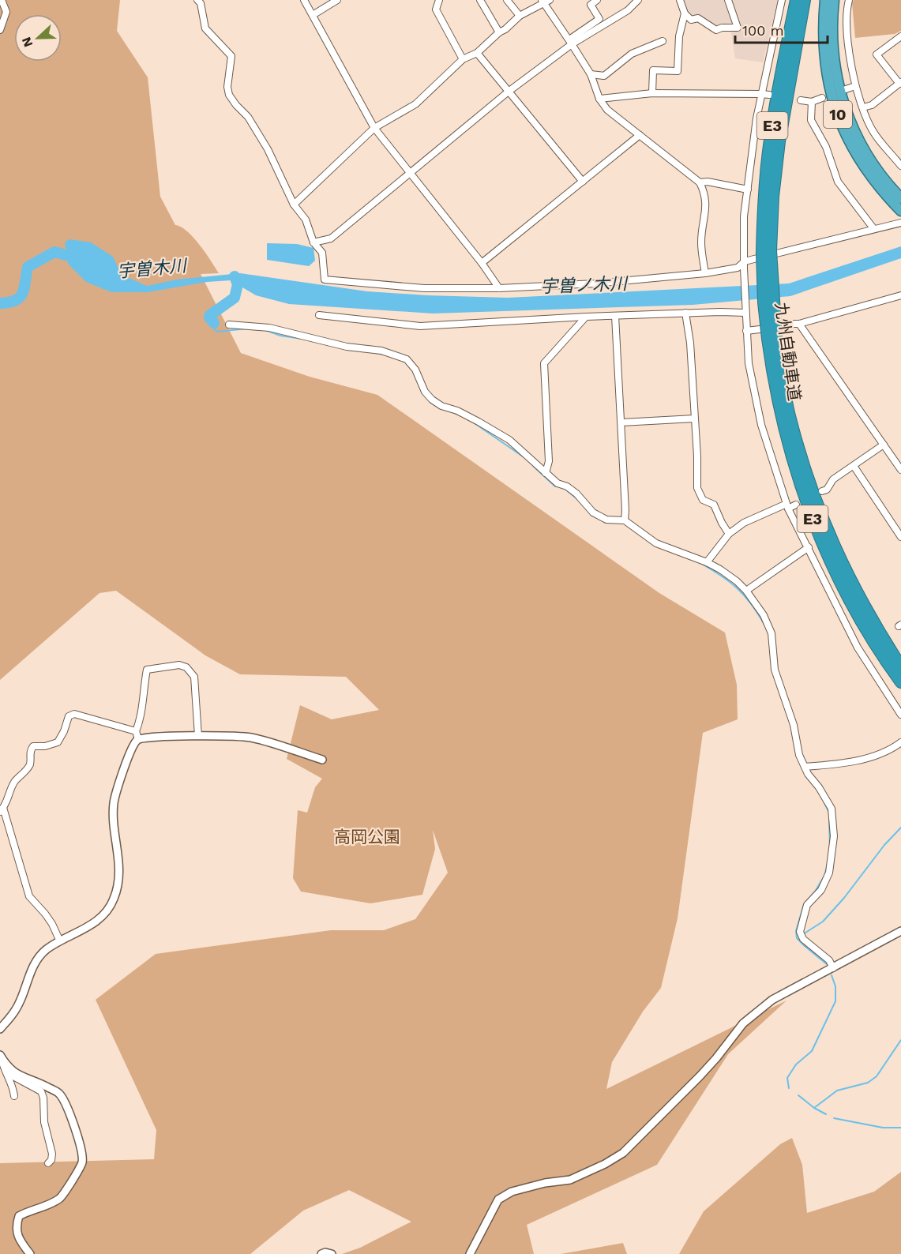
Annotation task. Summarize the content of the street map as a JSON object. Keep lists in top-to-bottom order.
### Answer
{
  "streets": {
    "highway": ["10", "E3", "九州自動車道"]
  },
  "water": ["宇曽木川", "宇曽ノ木川"],
  "parks": ["高岡公園"],
  "scale_bar": "100 m",
  "north": "left"
}
